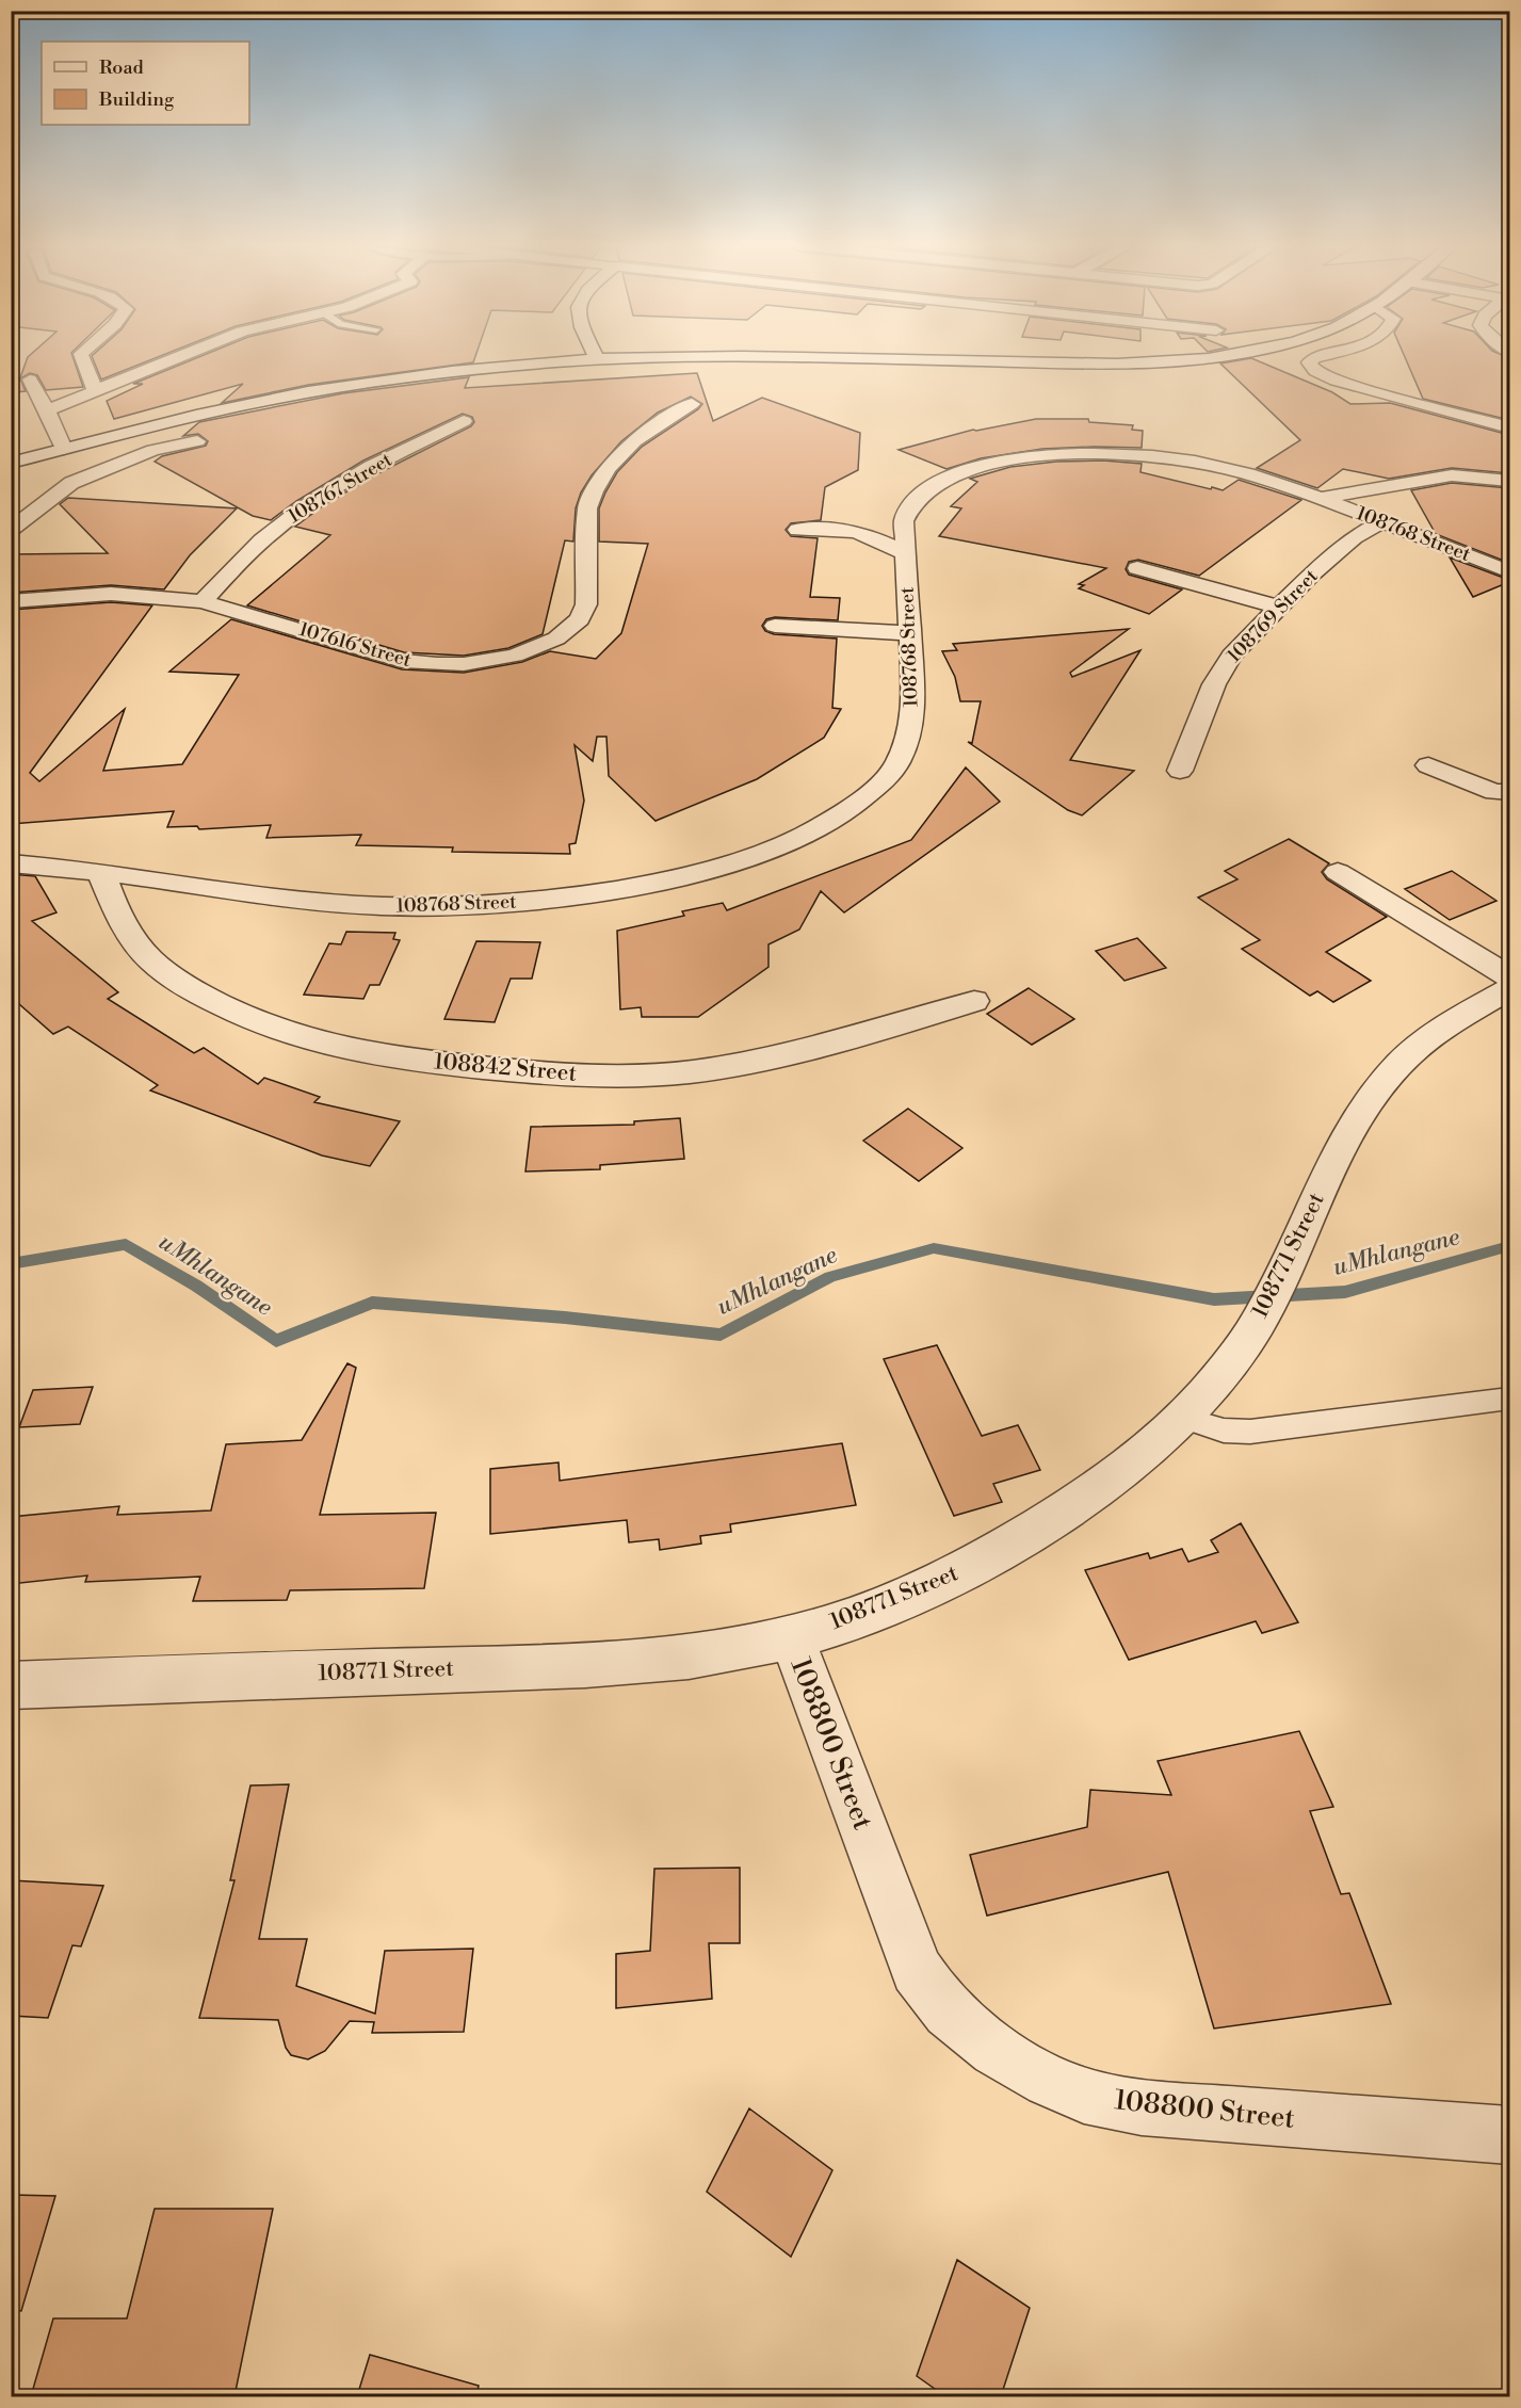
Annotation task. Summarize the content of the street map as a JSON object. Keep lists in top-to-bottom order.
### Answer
{
  "streets": {
    "street": [
      "108767 Street",
      "108768 Street",
      "108769 Street",
      "107616 Street",
      "108842 Street",
      "108771 Street",
      "108800 Street"
    ]
  },
  "crossings": [
    ["108767 Street", "107616 Street"],
    ["108768 Street", "108769 Street"],
    ["108768 Street", "108842 Street"],
    ["108771 Street", "108800 Street"]
  ],
  "water": ["uMhlangane"],
  "legend": ["Road", "Building"]
}
